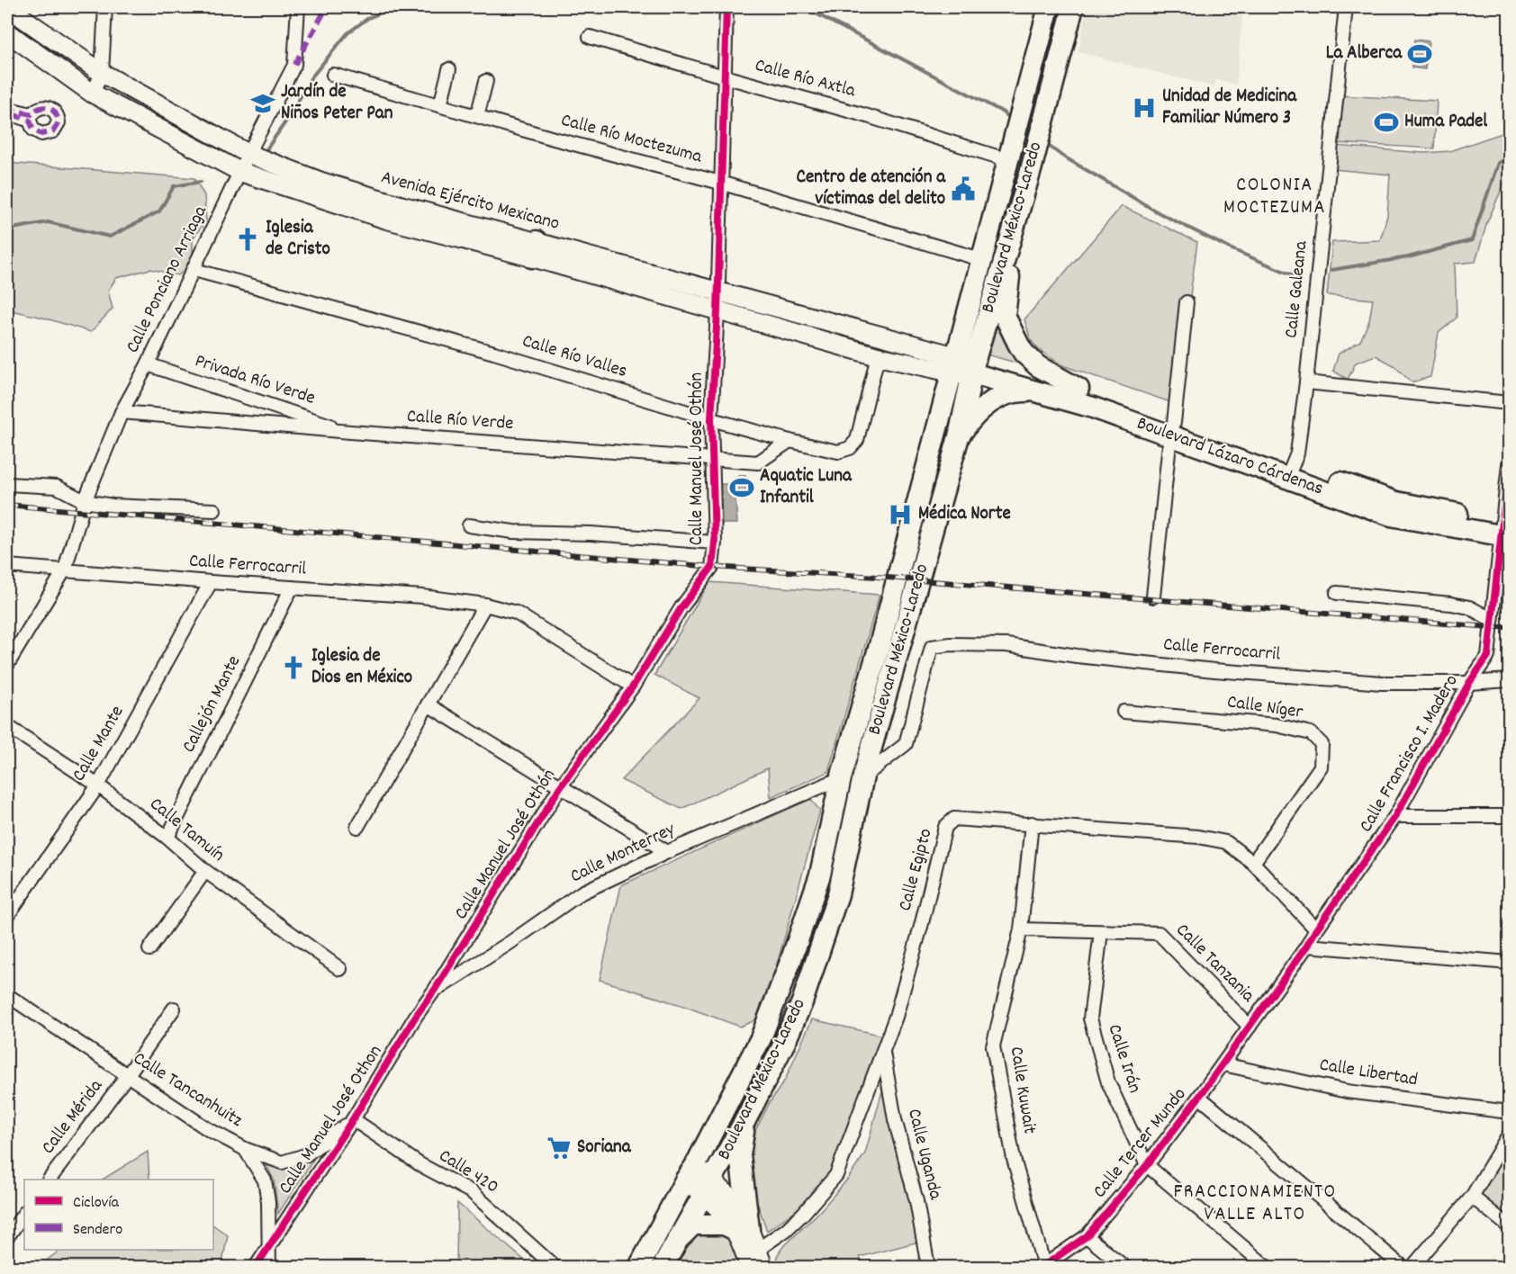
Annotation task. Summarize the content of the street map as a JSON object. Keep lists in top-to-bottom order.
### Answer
{
  "streets": {
    "main road": ["Avenida Ejército Mexicano", "Boulevard México-Laredo", "Boulevard Lázaro Cárdenas"],
    "street": [
      "Calle Río Axtla",
      "Calle Río Moctezuma",
      "Calle Ponciano Arriaga",
      "Calle Galeana",
      "Calle Río Valles",
      "Privada Río Verde",
      "Calle Río Verde",
      "Calle Manuel José Othón",
      "Calle Ferrocarril",
      "Callejón Mante",
      "Calle Níger",
      "Calle Mante",
      "Calle Francisco I. Madero",
      "Calle Tamuín",
      "Calle Monterrey",
      "Calle Egipto",
      "Calle Tanzania",
      "Calle Irán",
      "Calle Libertad",
      "Calle Tancanhuitz",
      "Calle Kuwait",
      "Calle Mérida",
      "Calle Manuel José Othon",
      "Calle Tercer Mundo",
      "Calle Uganda",
      "Calle 420"
    ]
  },
  "crossings": [
    ["Calle Río Axtla", "Boulevard México-Laredo"],
    ["Calle Río Axtla", "Calle Manuel José Othón"],
    ["Calle Río Moctezuma", "Boulevard México-Laredo"],
    ["Calle Río Moctezuma", "Calle Manuel José Othón"],
    ["Avenida Ejército Mexicano", "Boulevard México-Laredo"],
    ["Avenida Ejército Mexicano", "Calle Ponciano Arriaga"],
    ["Avenida Ejército Mexicano", "Calle Río Valles"],
    ["Avenida Ejército Mexicano", "Boulevard Lázaro Cárdenas"],
    ["Avenida Ejército Mexicano", "Calle Manuel José Othón"],
    ["Boulevard México-Laredo", "Boulevard Lázaro Cárdenas"],
    ["Boulevard México-Laredo", "Calle Ferrocarril"],
    ["Boulevard México-Laredo", "Calle Monterrey"],
    ["Calle Ponciano Arriaga", "Calle Río Valles"],
    ["Calle Ponciano Arriaga", "Privada Río Verde"],
    ["Calle Ponciano Arriaga", "Calle Río Verde"],
    ["Calle Ponciano Arriaga", "Calle Ferrocarril"],
    ["Calle Galeana", "Boulevard Lázaro Cárdenas"],
    ["Calle Río Valles", "Calle Río Verde"],
    ["Calle Río Valles", "Calle Manuel José Othón"],
    ["Privada Río Verde", "Calle Río Verde"],
    ["Calle Río Verde", "Calle Manuel José Othón"],
    ["Boulevard Lázaro Cárdenas", "Calle Francisco I. Madero"],
    ["Calle Manuel José Othón", "Calle Ferrocarril"],
    ["Calle Manuel José Othón", "Calle Monterrey"],
    ["Calle Manuel José Othón", "Calle Manuel José Othon"],
    ["Calle Ferrocarril", "Callejón Mante"],
    ["Calle Ferrocarril", "Calle Mante"],
    ["Calle Ferrocarril", "Calle Francisco I. Madero"],
    ["Callejón Mante", "Calle Tamuín"],
    ["Calle Níger", "Calle Egipto"],
    ["Calle Mante", "Calle Tamuín"],
    ["Calle Francisco I. Madero", "Calle Egipto"],
    ["Calle Francisco I. Madero", "Calle Tanzania"],
    ["Calle Francisco I. Madero", "Calle Tercer Mundo"],
    ["Calle Monterrey", "Calle Manuel José Othon"],
    ["Calle Egipto", "Calle Kuwait"],
    ["Calle Egipto", "Calle Uganda"],
    ["Calle Tanzania", "Calle Irán"],
    ["Calle Tanzania", "Calle Kuwait"],
    ["Calle Tanzania", "Calle Tercer Mundo"],
    ["Calle Irán", "Calle Tercer Mundo"],
    ["Calle Libertad", "Calle Tercer Mundo"],
    ["Calle Tancanhuitz", "Calle Mérida"],
    ["Calle Tancanhuitz", "Calle Manuel José Othon"],
    ["Calle Tancanhuitz", "Calle 420"],
    ["Calle Kuwait", "Calle Tercer Mundo"],
    ["Calle Manuel José Othon", "Calle 420"]
  ],
  "districts": ["COLONIA MOCTEZUMA", "FRACCIONAMIENTO VALLE ALTO"],
  "places": {
    "sports": ["La Alberca", "Huma Padel", "Aquatic Luna Infantil"],
    "school or university": ["Jardín de Niños Peter Pan"],
    "hospital": ["Unidad de Medicina Familiar Número 3", "Médica Norte"],
    "public building": ["Centro de atención a víctimas del delito"],
    "church": ["Iglesia de Cristo", "Iglesia de Dios en México"],
    "supermarket": ["Soriana"]
  },
  "legend": ["Ciclovía", "Sendero"]
}
